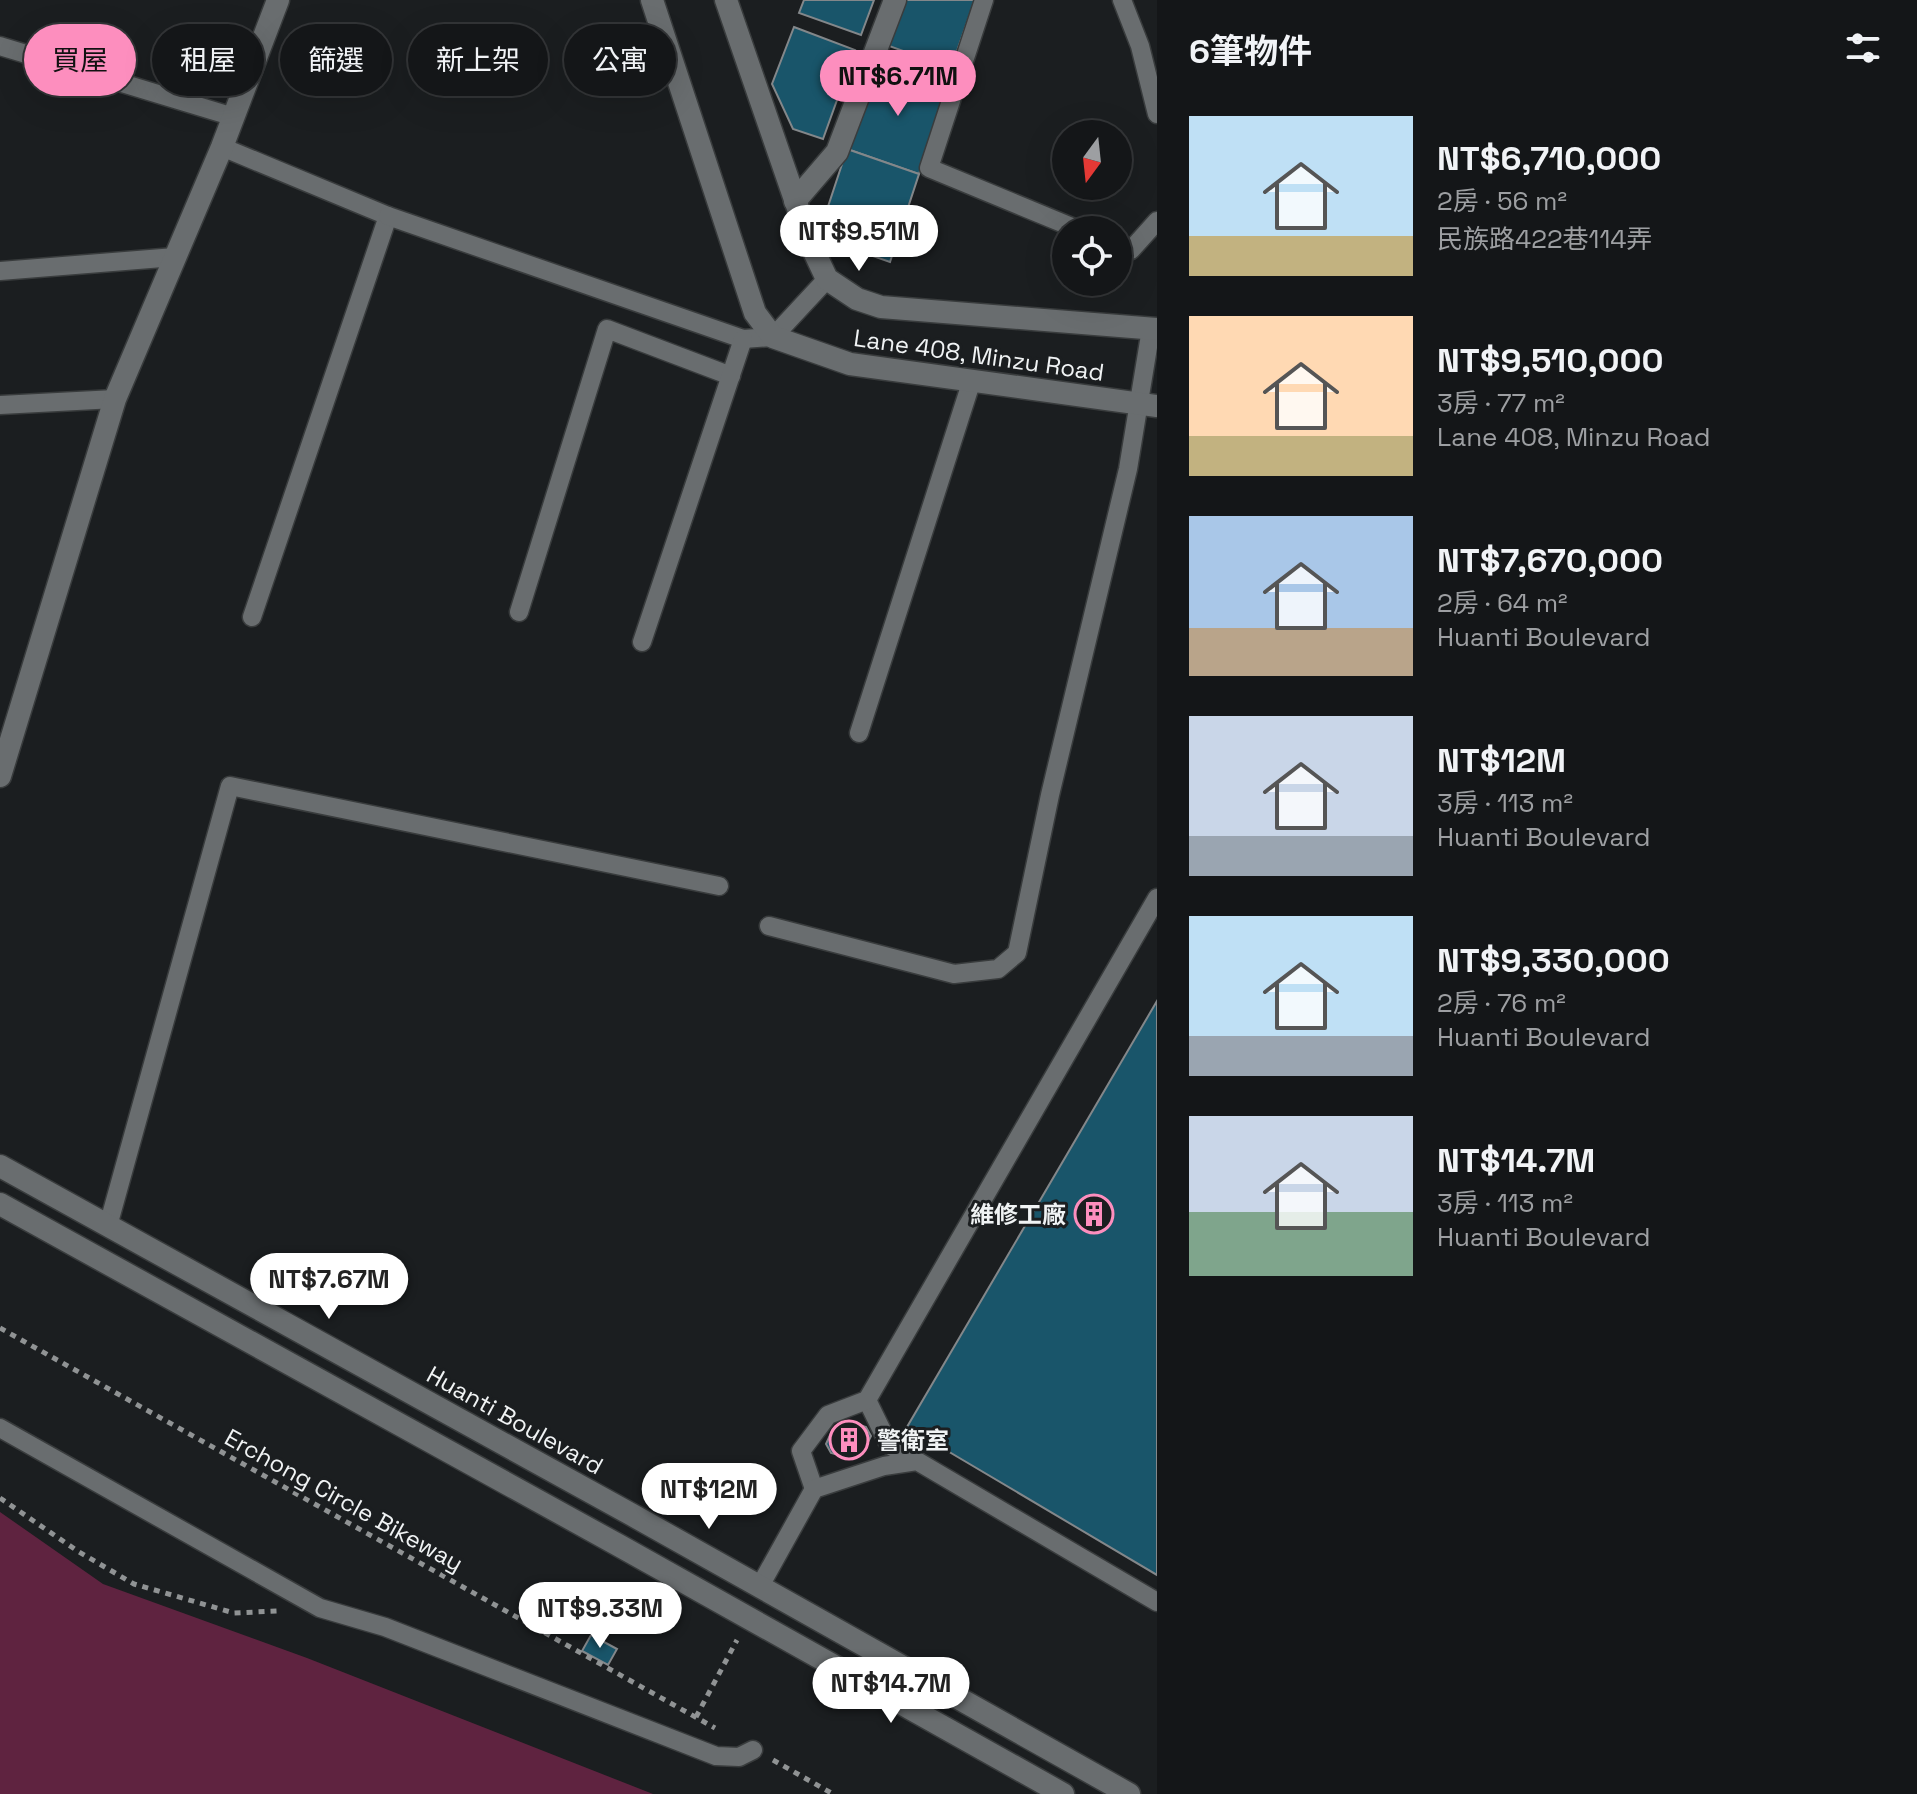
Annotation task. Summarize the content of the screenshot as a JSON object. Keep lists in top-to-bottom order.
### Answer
{
  "streets": {
    "street": ["Lane 408, Minzu Road", "Huanti Boulevard"],
    "path": ["Erchong Circle Bikeway"]
  },
  "places": {
    "building": ["維修工廠", "警衛室"]
  },
  "north": "bottom",
  "page": {
    "heading": "6筆物件",
    "chip": [
      "買屋",
      "租屋",
      "篩選",
      "新上架",
      "公寓"
    ],
    "price": [
      "NT$6.71M",
      "NT$9.51M",
      "NT$7.67M",
      "NT$12M",
      "NT$9.33M",
      "NT$14.7M"
    ],
    "list": [
      {
        "name": "NT$6,710,000",
        "note": "2房 · 56 m² · 民族路422巷114弄"
      },
      {
        "name": "NT$9,510,000",
        "note": "3房 · 77 m² · Lane 408, Minzu Road"
      },
      {
        "name": "NT$7,670,000",
        "note": "2房 · 64 m² · Huanti Boulevard"
      },
      {
        "name": "NT$12M",
        "note": "3房 · 113 m² · Huanti Boulevard"
      },
      {
        "name": "NT$9,330,000",
        "note": "2房 · 76 m² · Huanti Boulevard"
      },
      {
        "name": "NT$14.7M",
        "note": "3房 · 113 m² · Huanti Boulevard"
      }
    ]
  }
}
